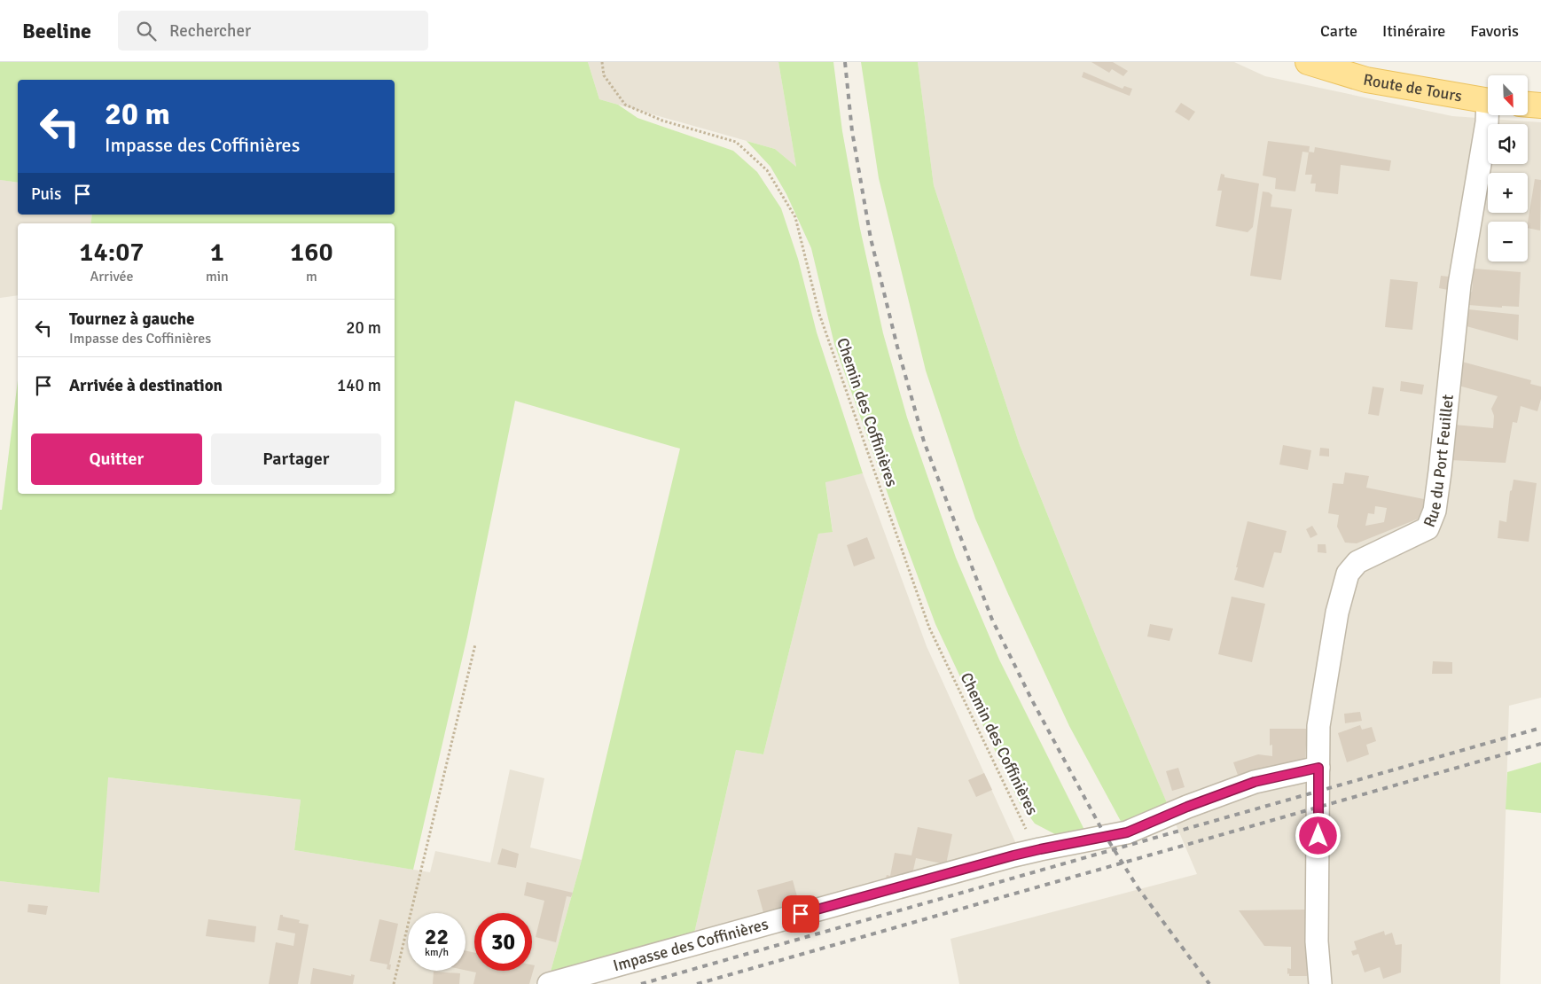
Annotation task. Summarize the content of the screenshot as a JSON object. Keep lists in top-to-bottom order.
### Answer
{
  "streets": {
    "main road": ["Route de Tours"],
    "street": ["Rue du Port Feuillet", "Impasse des Coffinières"],
    "path": ["Chemin des Coffinières"]
  },
  "crossings": [
    ["Chemin des Coffinières", "Impasse des Coffinières"],
    ["Rue du Port Feuillet", "Impasse des Coffinières"]
  ],
  "north": "bottom right",
  "page": {
    "header": "Beeline",
    "search": "Rechercher",
    "nav": ["Carte", "Itinéraire", "Favoris"],
    "map_buttons": ["+", "−"],
    "turn": ["20 m", "Impasse des Coffinières"],
    "then": "Puis",
    "eta": [
      "14:07",
      "Arrivée",
      "1",
      "min",
      "160",
      "m"
    ],
    "list": [
      {
        "name": "Tournez à gauche",
        "note": "Impasse des Coffinières",
        "value": "20 m"
      },
      {
        "name": "Arrivée à destination",
        "value": "140 m"
      }
    ],
    "buttons": ["Quitter", "Partager"],
    "speed": "22 km/h",
    "limit": "30"
  }
}
